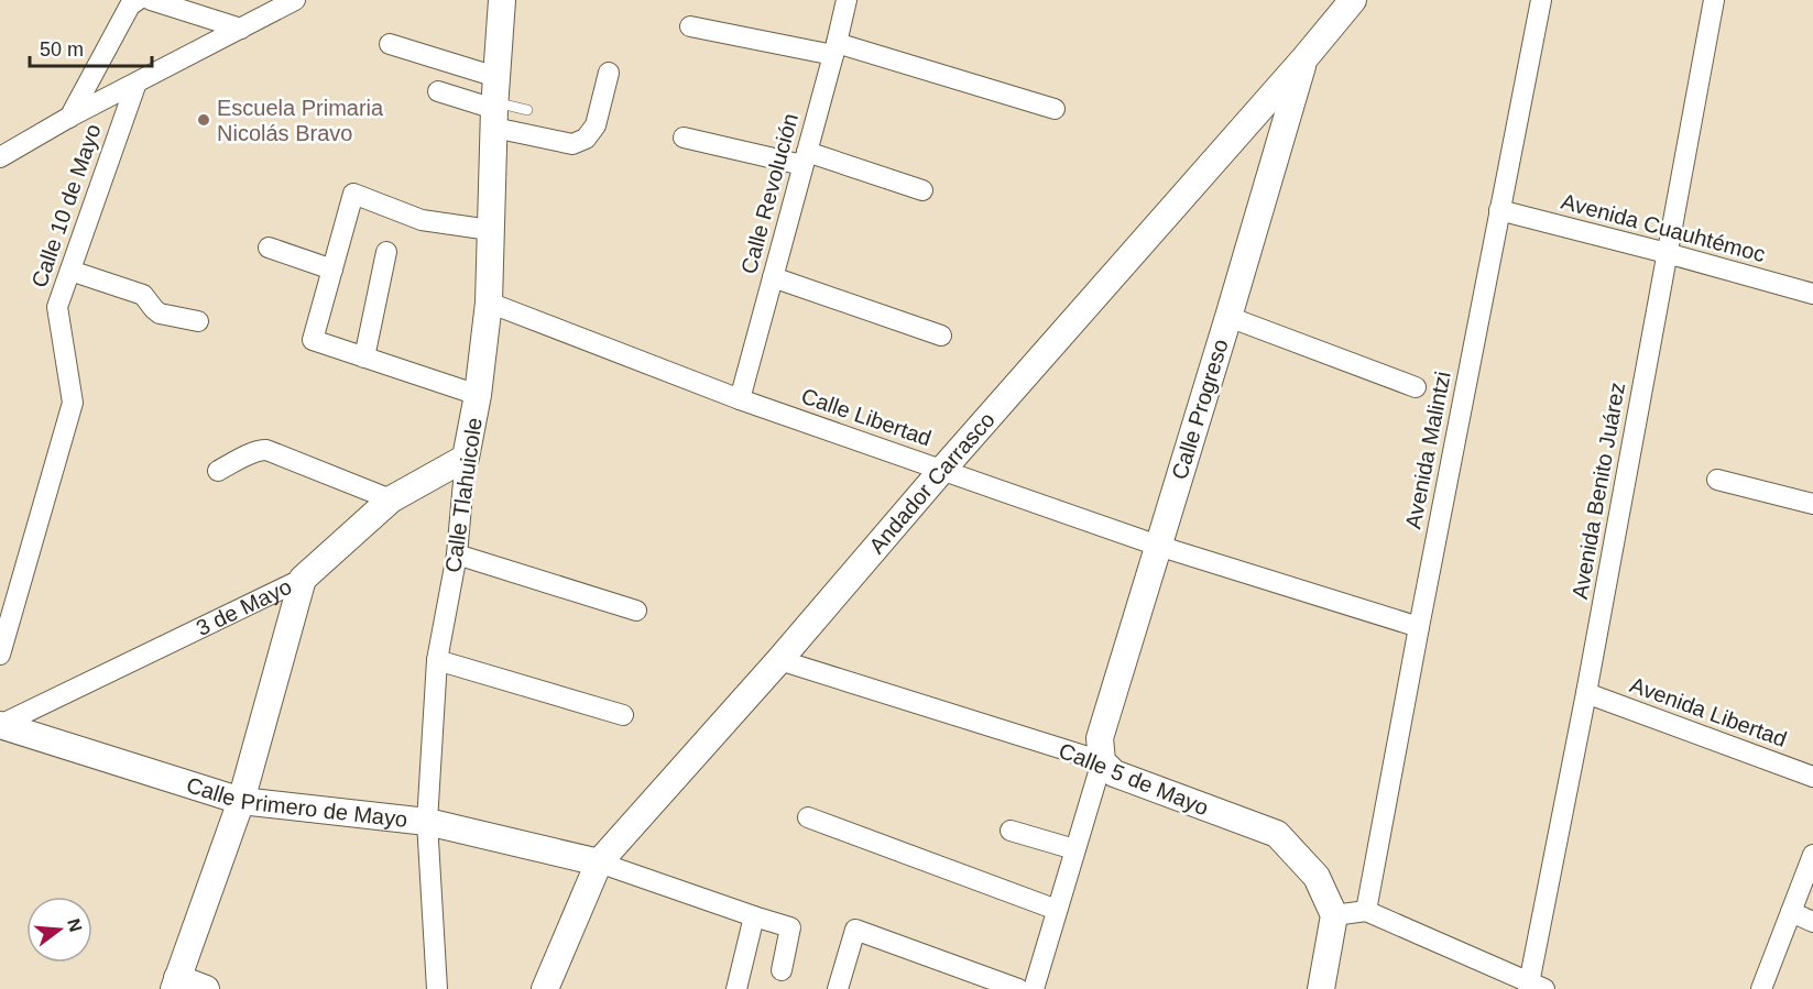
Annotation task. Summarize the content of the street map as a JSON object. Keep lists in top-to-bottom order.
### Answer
{
  "streets": {
    "street": [
      "Calle Revolución",
      "Calle 10 de Mayo",
      "Avenida Cuauhtémoc",
      "Calle Progreso",
      "Calle Libertad",
      "Avenida Malintzi",
      "Andador Carrasco",
      "Avenida Benito Juárez",
      "Calle Tlahuicole",
      "3 de Mayo",
      "Avenida Libertad",
      "Calle 5 de Mayo",
      "Calle Primero de Mayo"
    ]
  },
  "crossings": [
    ["Calle Revolución", "Calle Libertad"],
    ["Avenida Cuauhtémoc", "Avenida Malintzi"],
    ["Avenida Cuauhtémoc", "Avenida Benito Juárez"],
    ["Calle Progreso", "Calle Libertad"],
    ["Calle Progreso", "Andador Carrasco"],
    ["Calle Progreso", "Calle 5 de Mayo"],
    ["Calle Libertad", "Avenida Malintzi"],
    ["Calle Libertad", "Andador Carrasco"],
    ["Calle Libertad", "Calle Tlahuicole"],
    ["Andador Carrasco", "Calle 5 de Mayo"],
    ["Andador Carrasco", "Calle Primero de Mayo"],
    ["Avenida Benito Juárez", "Avenida Libertad"],
    ["Calle Tlahuicole", "3 de Mayo"],
    ["Calle Tlahuicole", "Calle Primero de Mayo"],
    ["3 de Mayo", "Calle Primero de Mayo"]
  ],
  "places": ["Escuela Primaria Nicolás Bravo"],
  "scale_bar": "50 m",
  "north": "right"
}
